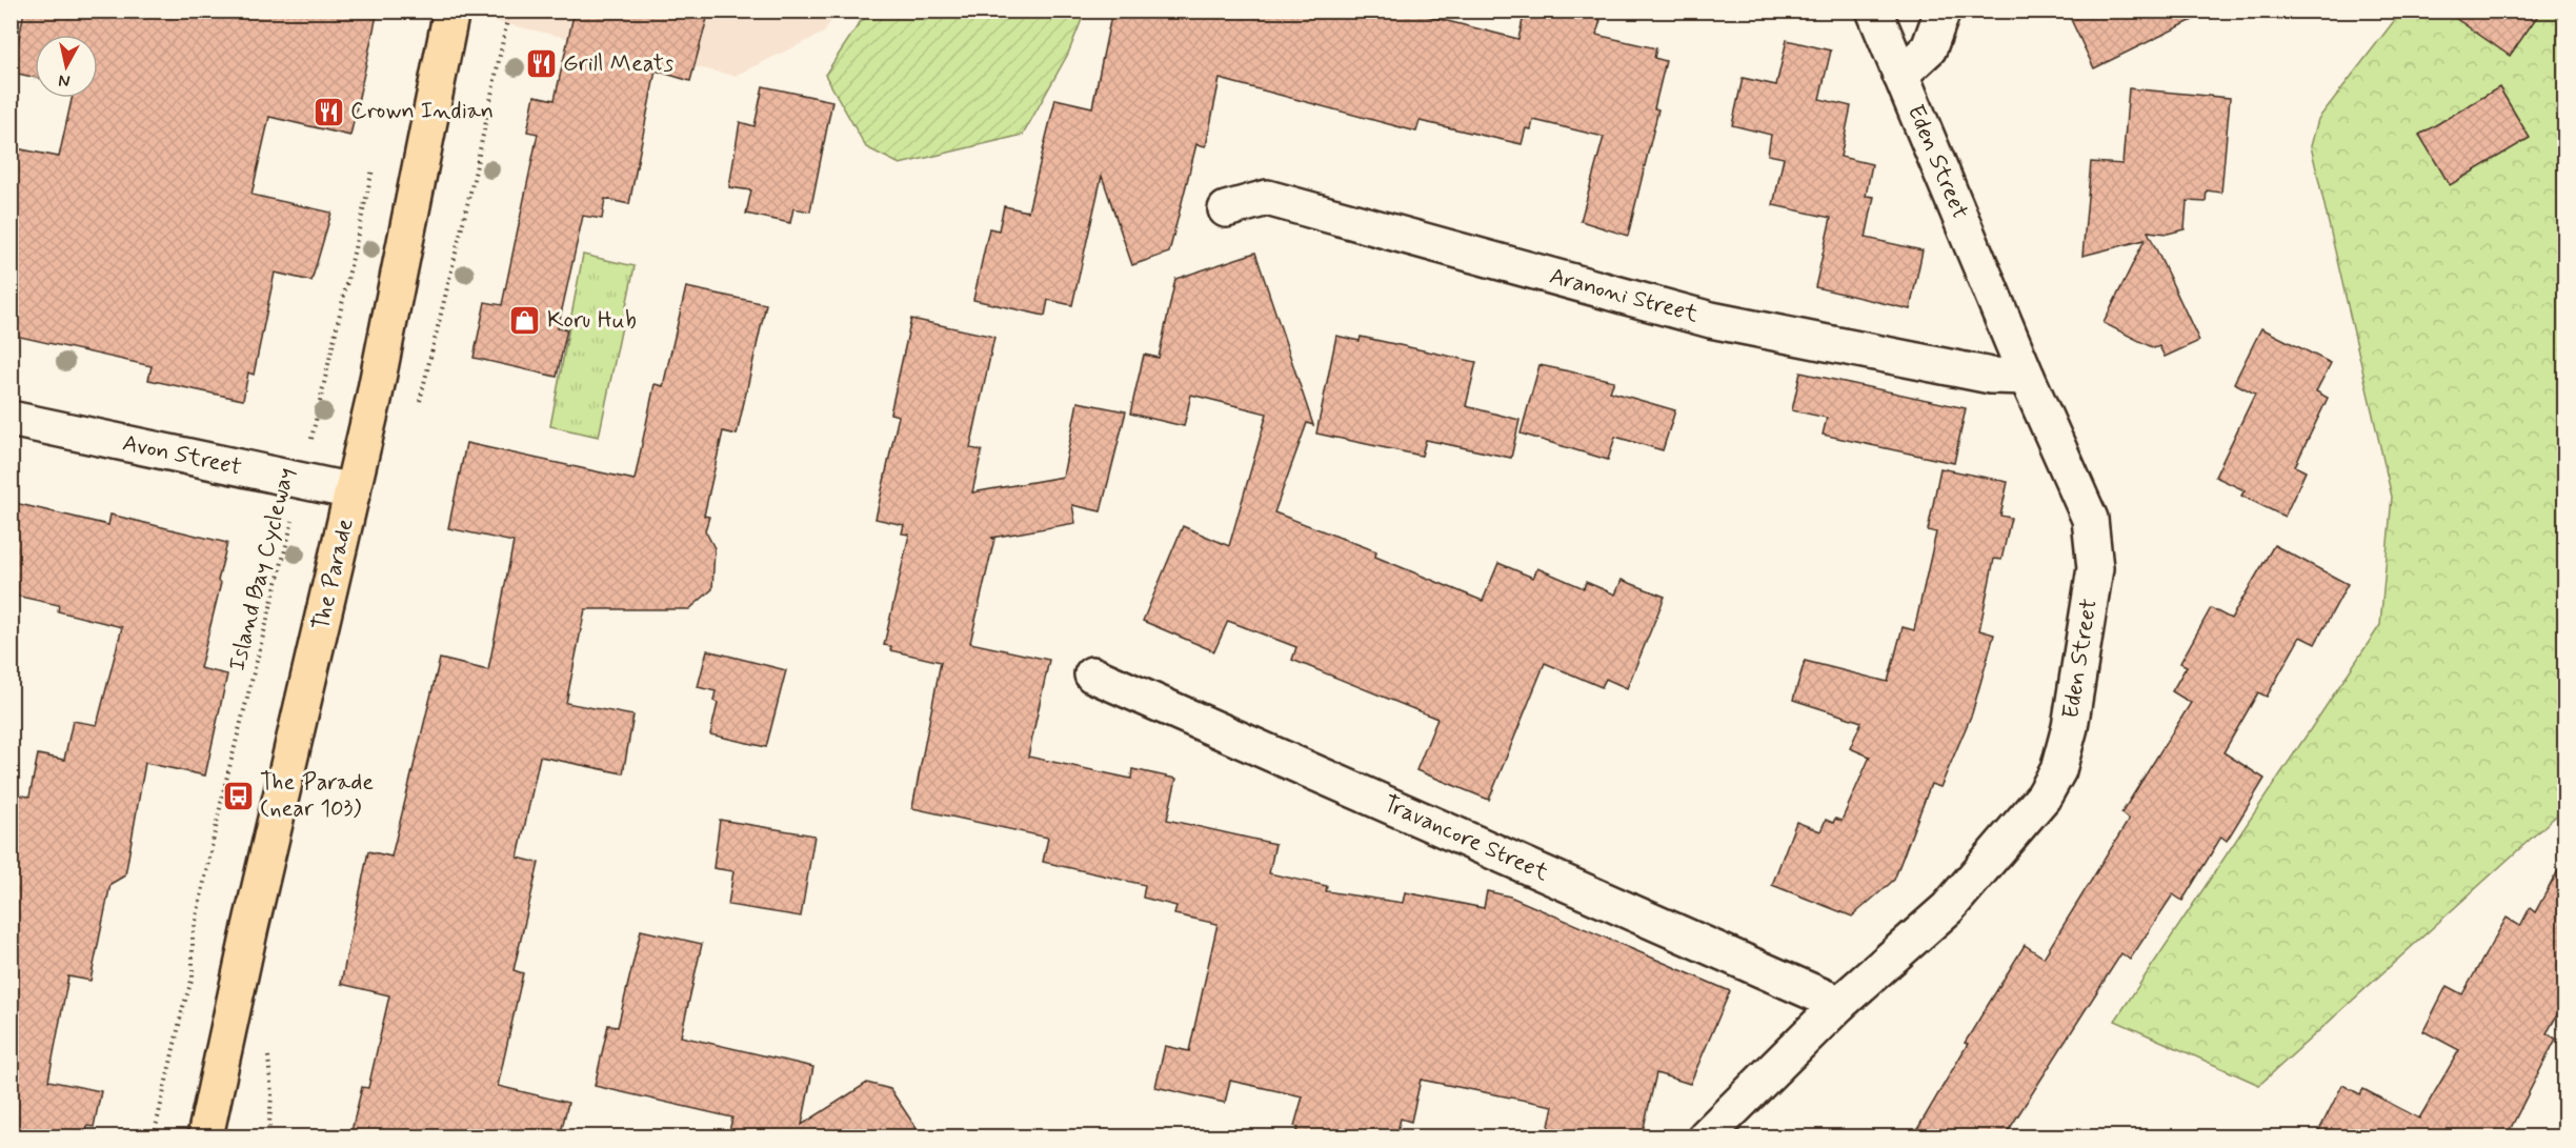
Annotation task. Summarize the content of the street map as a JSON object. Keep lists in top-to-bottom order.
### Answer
{
  "streets": {
    "main road": ["The Parade"],
    "street": [
      "Eden Street",
      "Aranoni Street",
      "Avon Street",
      "Travancore Street"
    ],
    "path": ["Island Bay Cycleway"]
  },
  "crossings": [
    ["Eden Street", "Aranoni Street"],
    ["Eden Street", "Travancore Street"],
    ["Avon Street", "Island Bay Cycleway"],
    ["Avon Street", "The Parade"]
  ],
  "places": {
    "restaurant": ["Grill Meats", "Crown Indian"],
    "shop": ["Koru Hub"],
    "bus stop": ["The Parade (near 103)"]
  },
  "north": "bottom"
}
